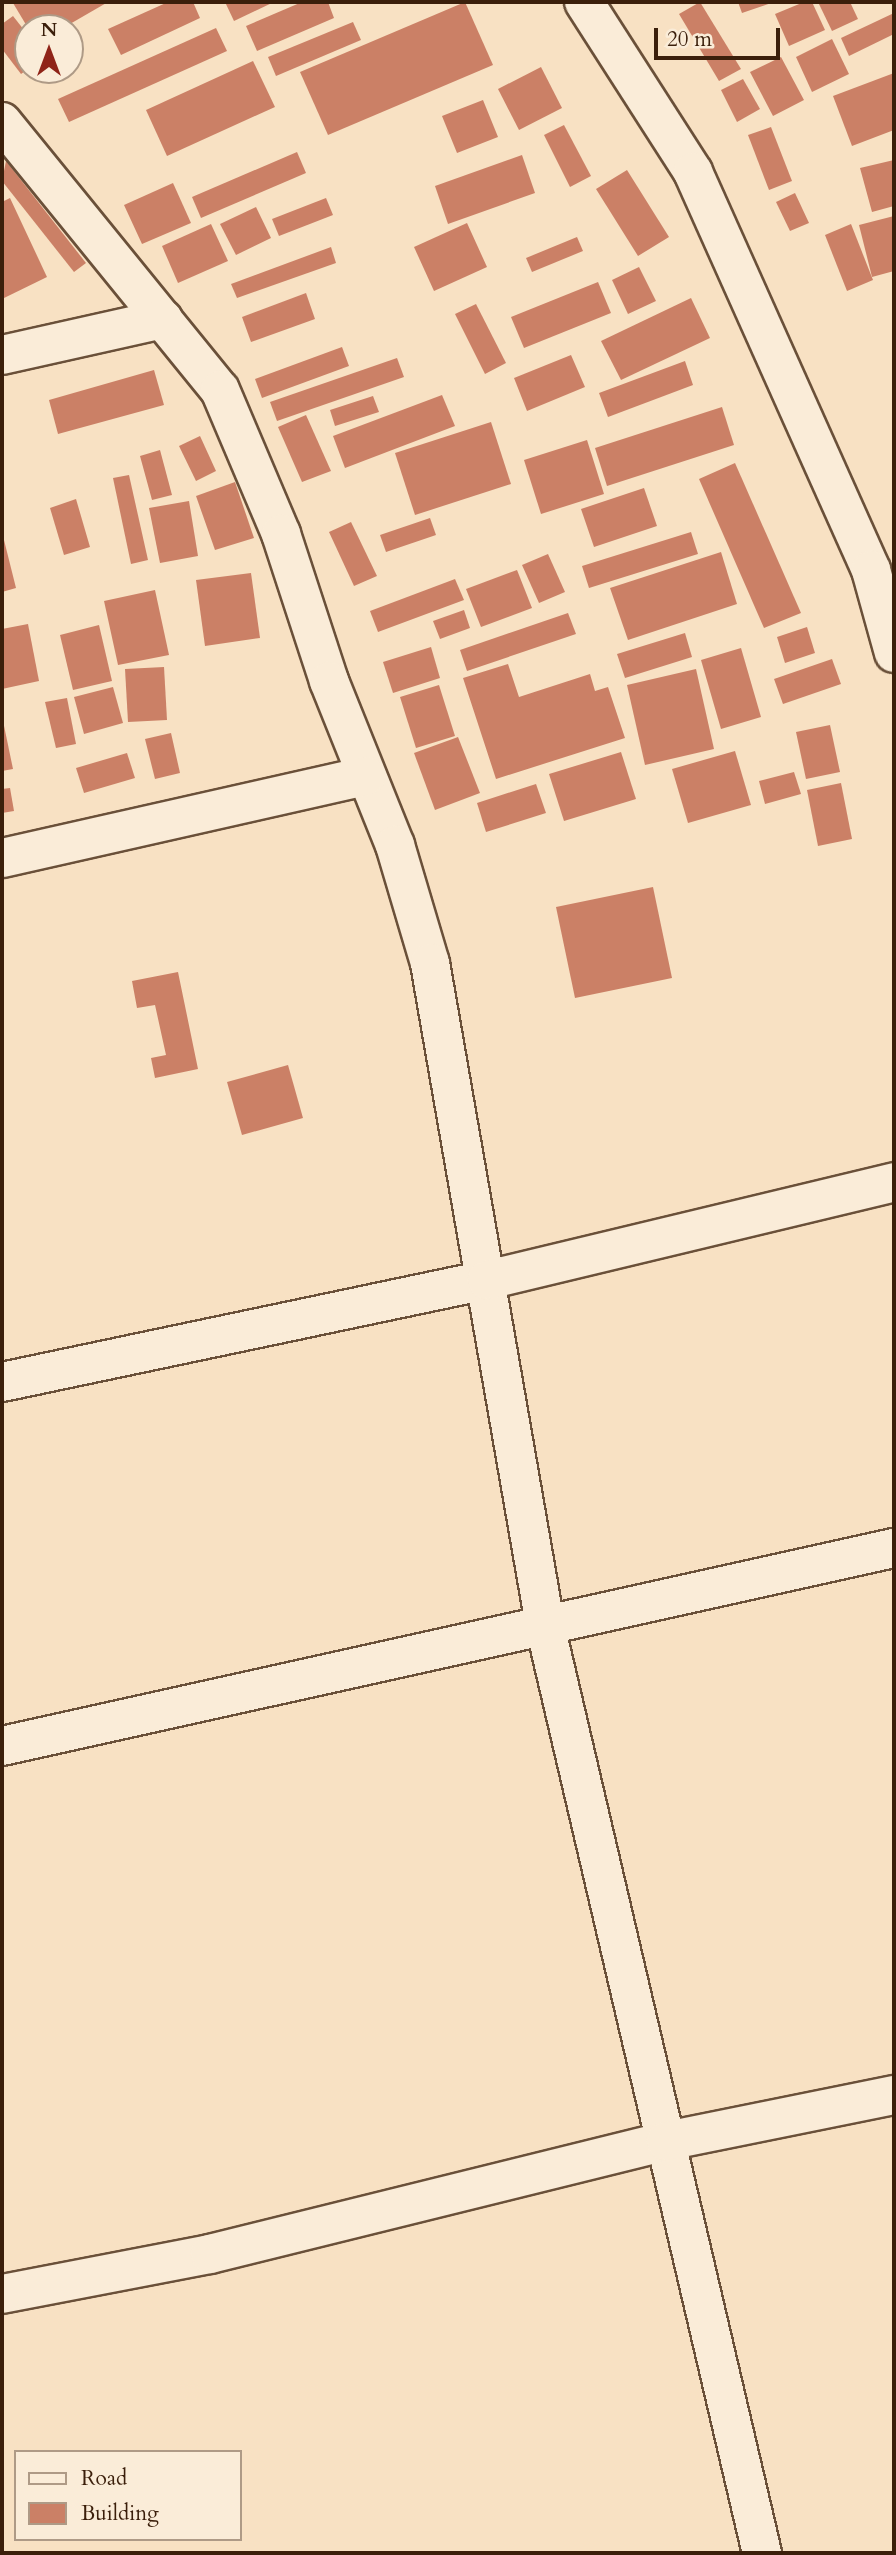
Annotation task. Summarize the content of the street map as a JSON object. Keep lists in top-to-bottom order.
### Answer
{
  "legend": ["Road", "Building"],
  "scale_bar": "20 m",
  "north": "top"
}
